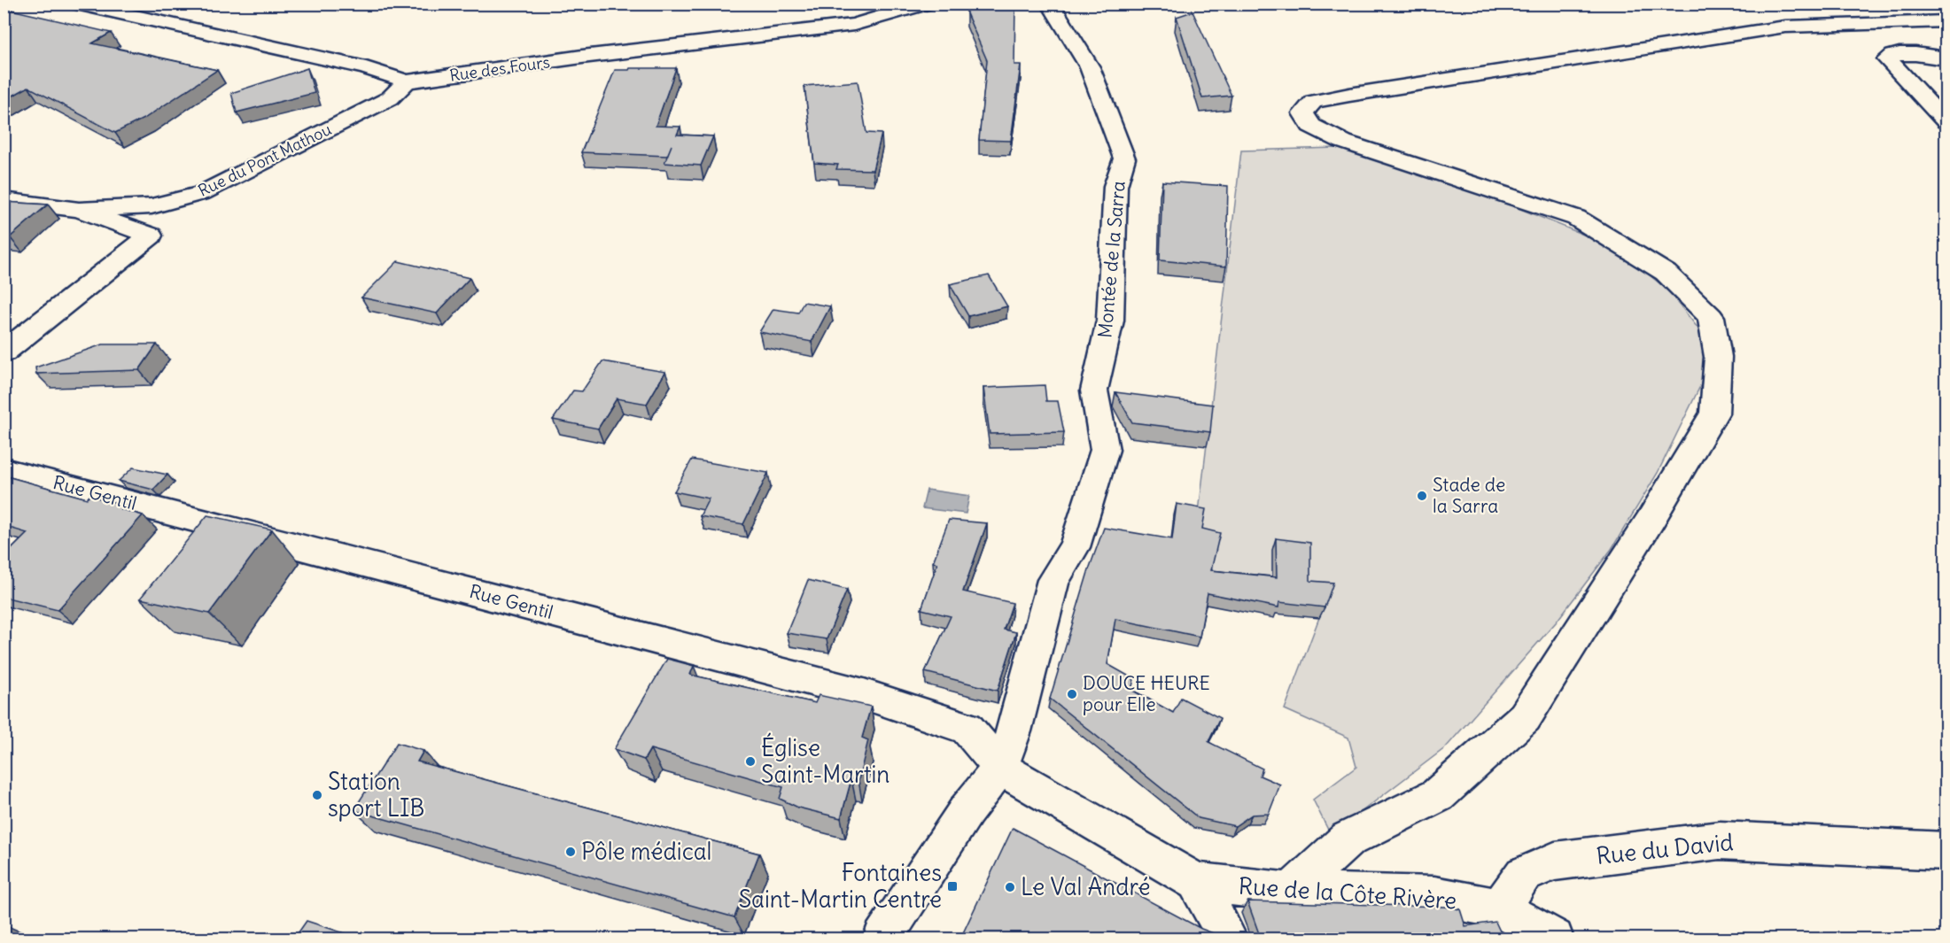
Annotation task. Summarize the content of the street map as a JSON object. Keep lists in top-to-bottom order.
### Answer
{
  "streets": {
    "street": [
      "Rue des Fours",
      "Rue du Pont Mathou",
      "Montée de la Sarra",
      "Rue Gentil",
      "Rue du David",
      "Rue de la Côte Rivère"
    ]
  },
  "crossings": [
    ["Rue des Fours", "Rue du Pont Mathou"],
    ["Montée de la Sarra", "Rue Gentil"],
    ["Rue Gentil", "Rue de la Côte Rivère"],
    ["Rue du David", "Rue de la Côte Rivère"]
  ],
  "places": {
    "other": [
      "Stade de la Sarra",
      "DOUCE HEURE pour Elle",
      "Église Saint-Martin",
      "Station sport LIB",
      "Pôle médical",
      "Le Val André"
    ],
    "transit": ["Fontaines Saint-Martin Centre"]
  }
}
